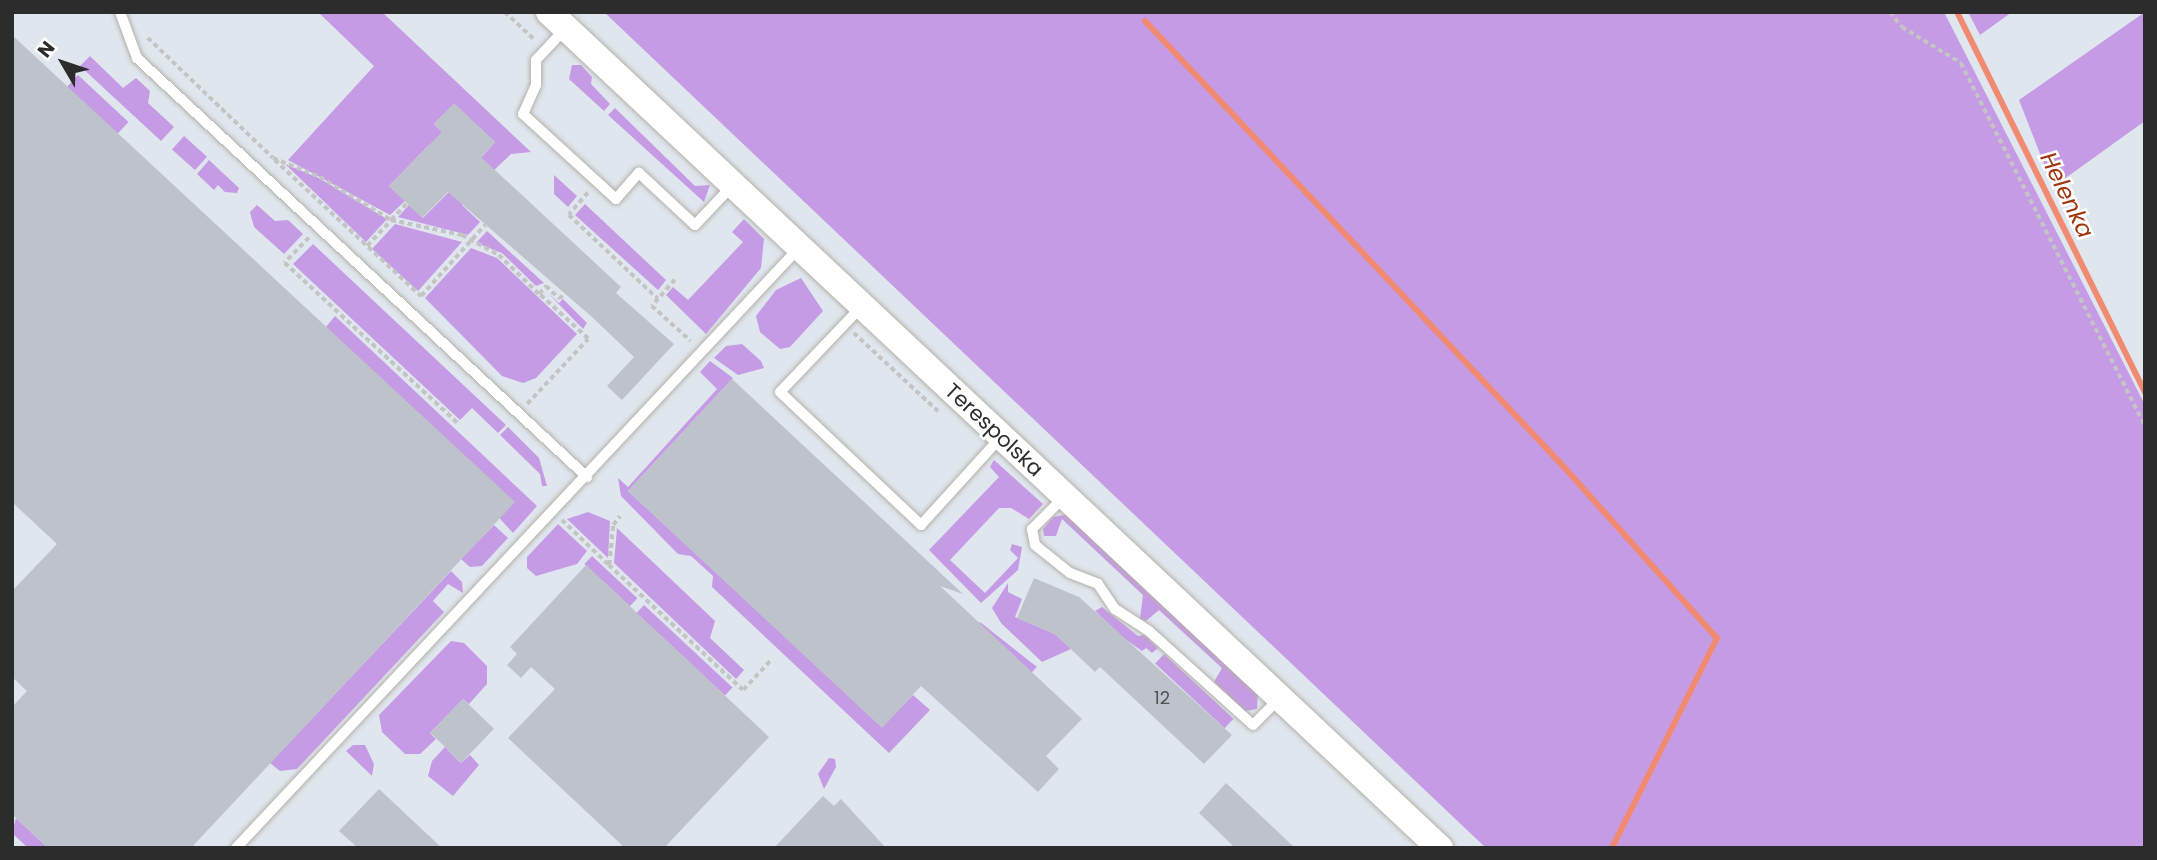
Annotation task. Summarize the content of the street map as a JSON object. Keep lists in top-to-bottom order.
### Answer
{
  "streets": {
    "street": ["Terespolska"]
  },
  "water": ["Helenka"],
  "house_numbers": ["12"],
  "north": "top left"
}
